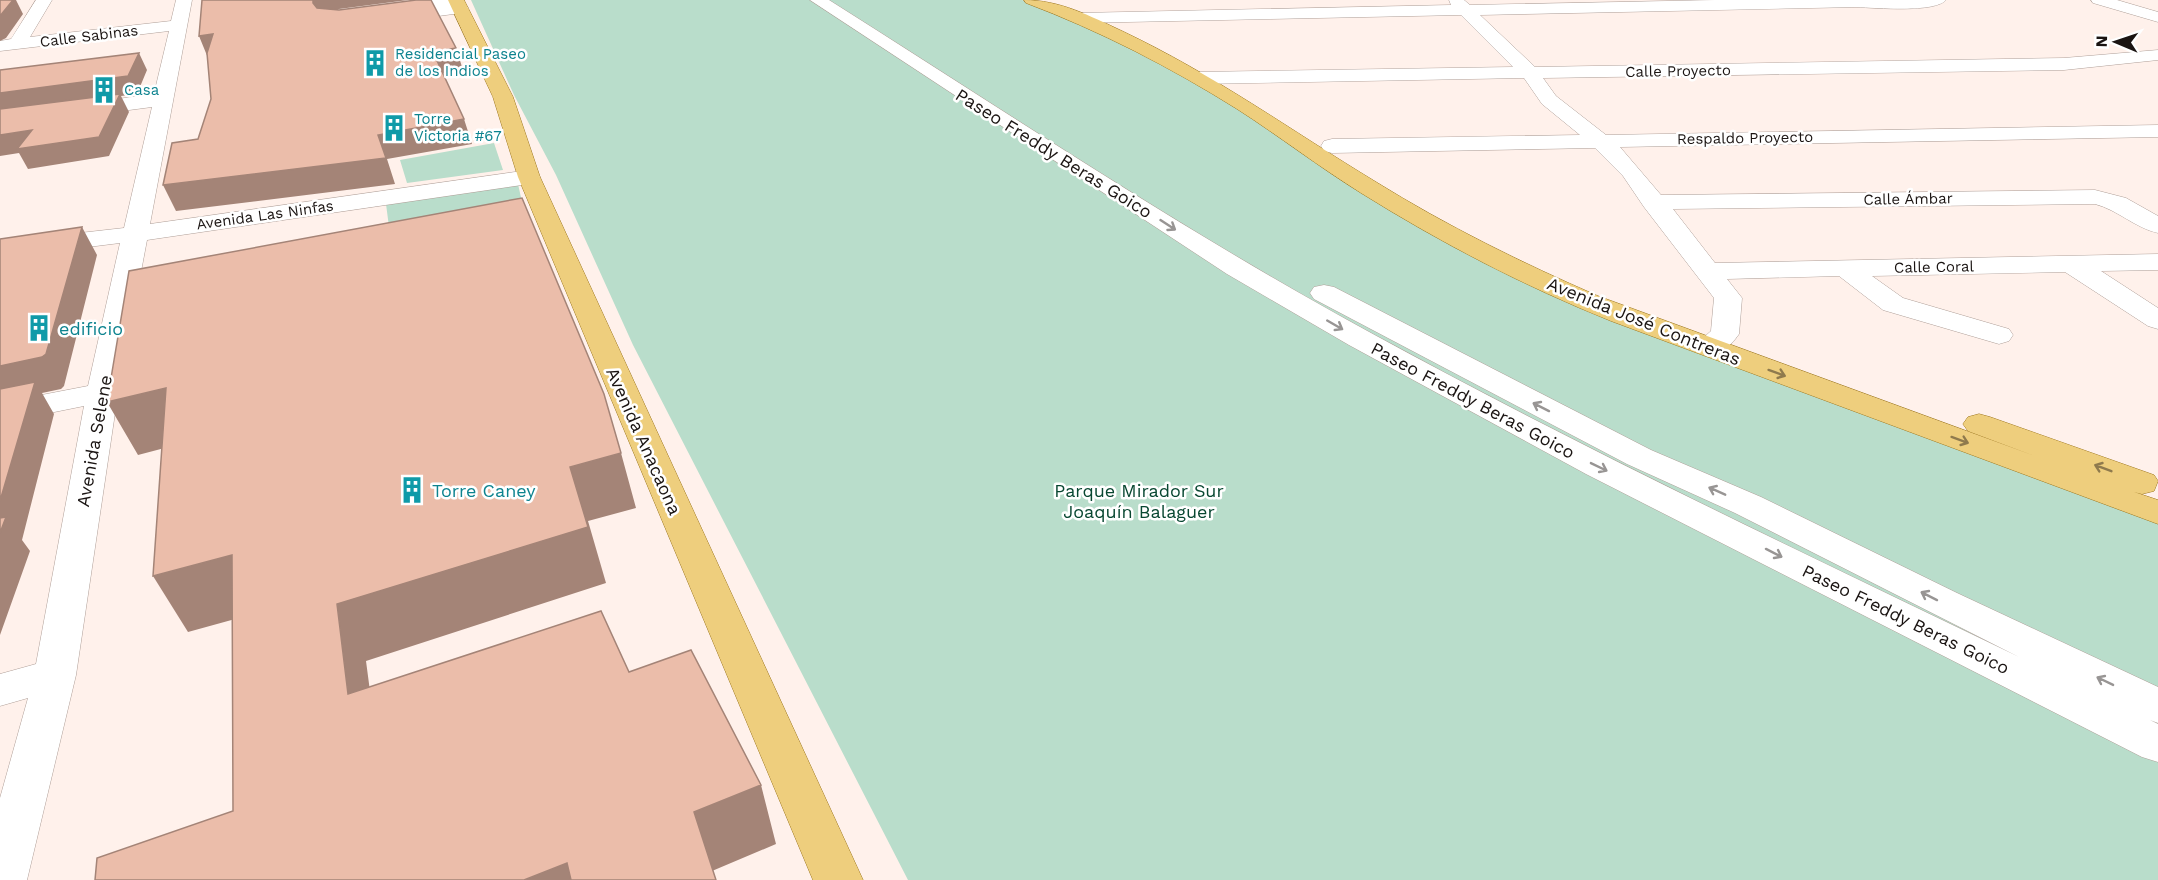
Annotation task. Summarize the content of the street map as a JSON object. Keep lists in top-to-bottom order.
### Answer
{
  "streets": {
    "main road": ["Avenida José Contreras", "Avenida Anacaona"],
    "street": [
      "Calle Sabinas",
      "Calle Proyecto",
      "Respaldo Proyecto",
      "Paseo Freddy Beras Goico",
      "Calle Ámbar",
      "Avenida Las Ninfas",
      "Calle Coral",
      "Avenida Selene"
    ]
  },
  "crossings": [
    ["Calle Sabinas", "Avenida Selene"],
    ["Calle Proyecto", "Avenida José Contreras"],
    ["Respaldo Proyecto", "Avenida José Contreras"],
    ["Avenida Las Ninfas", "Avenida Selene"],
    ["Avenida Las Ninfas", "Avenida Anacaona"]
  ],
  "parks": ["Parque Mirador Sur Joaquín Balaguer"],
  "places": {
    "building": [
      "Residencial Paseo de los Indios",
      "Casa",
      "Torre Victoria #67",
      "edificio",
      "Torre Caney"
    ]
  },
  "north": "left"
}
